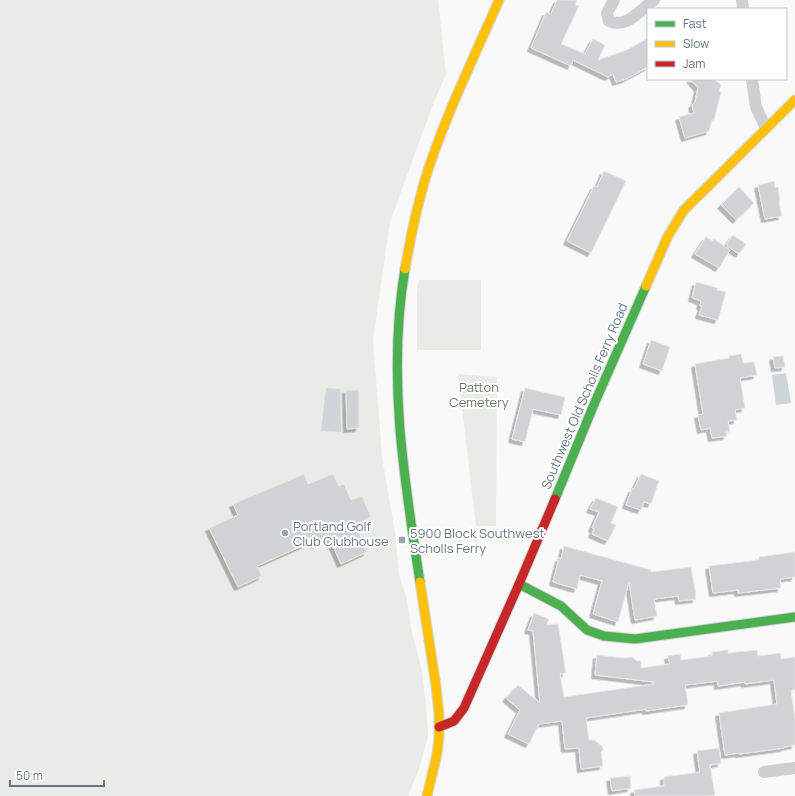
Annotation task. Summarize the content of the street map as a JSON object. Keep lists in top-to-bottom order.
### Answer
{
  "streets": {
    "street": ["Southwest Old Scholls Ferry Road"]
  },
  "parks": ["Patton Cemetery"],
  "places": {
    "other": ["Portland Golf Club Clubhouse"],
    "transit": ["5900 Block Southwest Scholls Ferry"]
  },
  "legend": ["Fast", "Slow", "Jam"],
  "scale_bar": "50 m"
}
